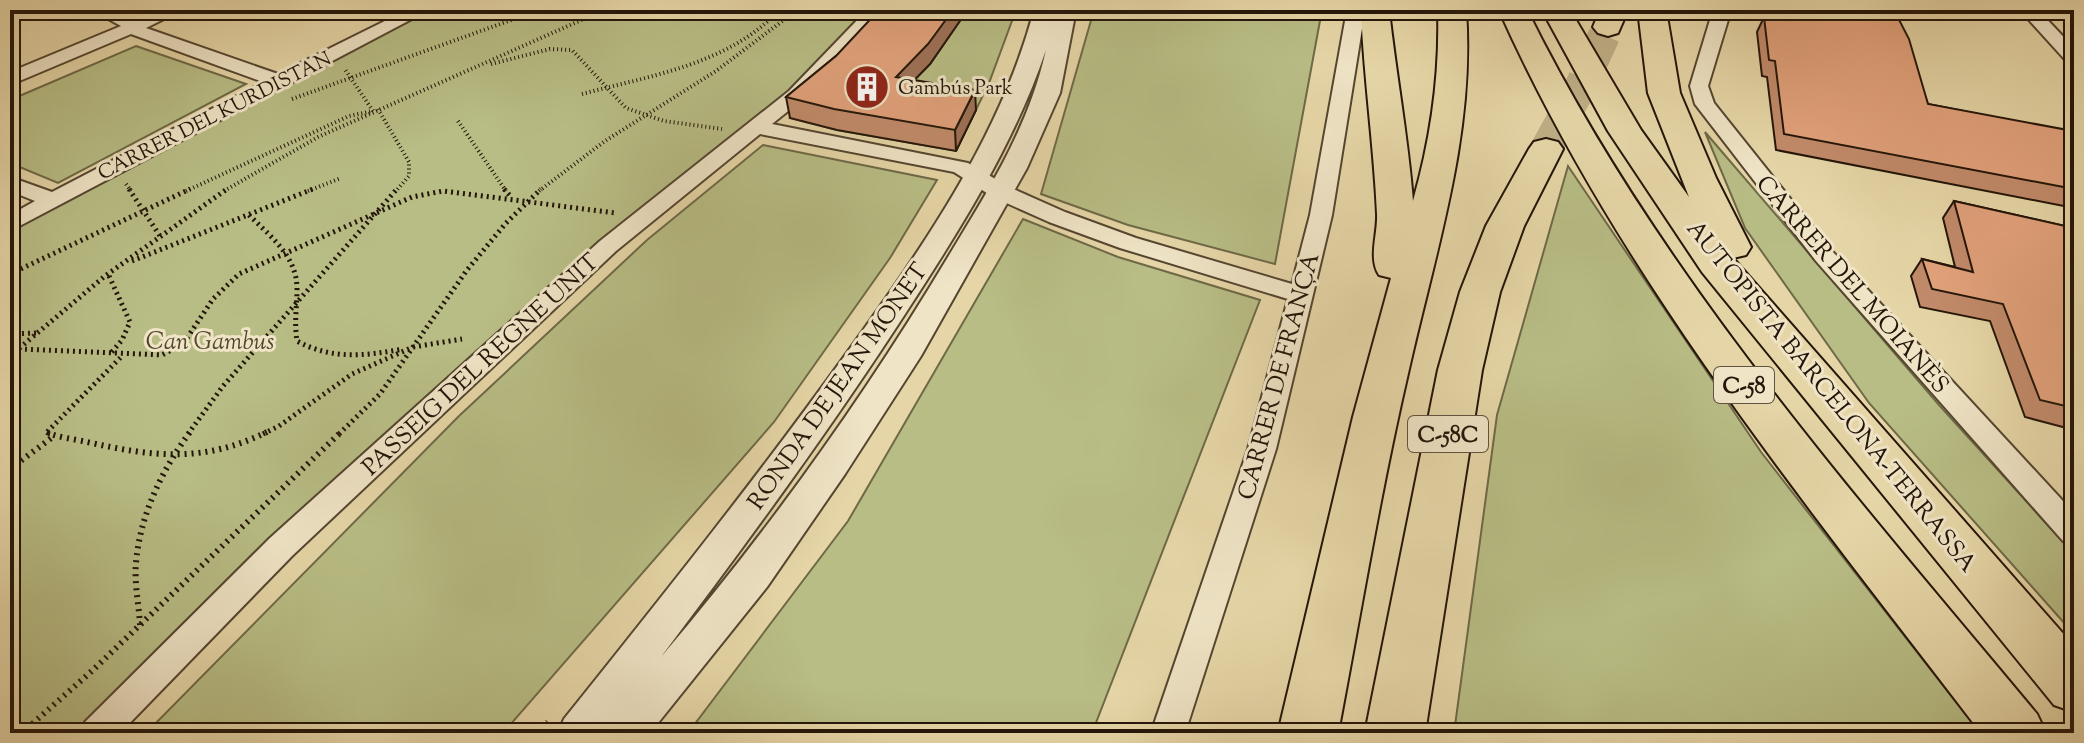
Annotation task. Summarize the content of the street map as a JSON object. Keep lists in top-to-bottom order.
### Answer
{
  "streets": {
    "highway": ["C-58", "AUTOPISTA BARCELONA-TERRASSA", "C-58C"],
    "street": [
      "CARRER DEL KURDISTAN",
      "CARRER DEL MOIANÈS",
      "PASSEIG DEL REGNE UNIT",
      "CARRER DE FRANÇA",
      "RONDA DE JEAN MONET"
    ]
  },
  "parks": ["Can Gambus"],
  "places": {
    "building": ["Gambús Park"]
  }
}
